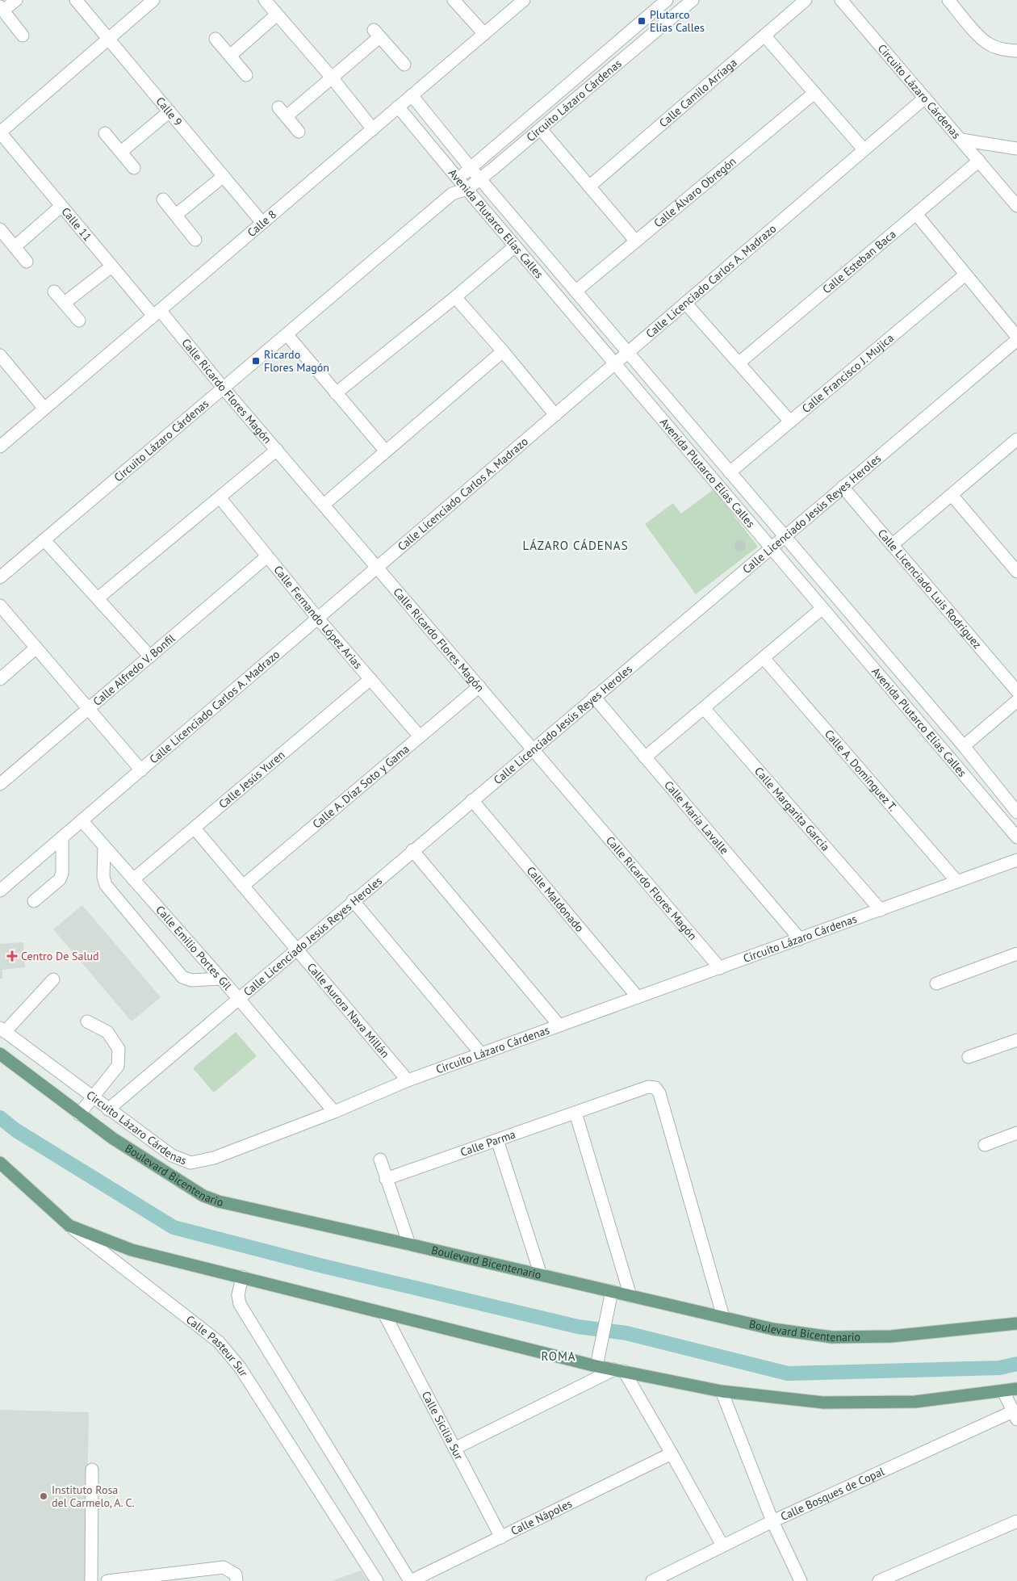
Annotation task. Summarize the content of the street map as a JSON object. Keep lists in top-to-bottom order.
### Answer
{
  "streets": {
    "main road": ["Boulevard Bicentenario", "Calle Pasteur Sur"],
    "street": [
      "Circuito Lázaro Cárdenas",
      "Calle Camilo Arriaga",
      "Calle 9",
      "Calle Álvaro Obregón",
      "Avenida Plutarco Elías Calles",
      "Calle 8",
      "Calle 11",
      "Calle Esteban Baca",
      "Calle Licenciado Carlos A. Madrazo",
      "Calle Francisco J. Mujica",
      "Calle Ricardo Flores Magón",
      "Calle Licenciado Jesús Reyes Heroles",
      "Calle Licenciado Luis Rodríguez",
      "Calle Fernando López Arias",
      "Calle Alfredo V. Bonfil",
      "Calle A. Domínguez T.",
      "Calle Jesús Yuren",
      "Calle A. Díaz Soto y Gama",
      "Calle Margarita García",
      "Calle María Lavalle",
      "Calle Maldonado",
      "Calle Emilio Portes Gil",
      "Calle Aurora Nava Millán",
      "Calle Parma",
      "Calle Sicilia Sur",
      "Calle Bosques de Copal",
      "Calle Nápoles"
    ]
  },
  "crossings": [
    ["Circuito Lázaro Cárdenas", "Avenida Plutarco Elías Calles"],
    ["Circuito Lázaro Cárdenas", "Calle Licenciado Carlos A. Madrazo"],
    ["Circuito Lázaro Cárdenas", "Calle Ricardo Flores Magón"],
    ["Circuito Lázaro Cárdenas", "Calle Licenciado Jesús Reyes Heroles"],
    ["Circuito Lázaro Cárdenas", "Calle A. Domínguez T."],
    ["Circuito Lázaro Cárdenas", "Calle Margarita García"],
    ["Circuito Lázaro Cárdenas", "Calle María Lavalle"],
    ["Circuito Lázaro Cárdenas", "Calle Maldonado"],
    ["Circuito Lázaro Cárdenas", "Calle Emilio Portes Gil"],
    ["Circuito Lázaro Cárdenas", "Calle Aurora Nava Millán"],
    ["Calle 9", "Calle 8"],
    ["Calle Álvaro Obregón", "Avenida Plutarco Elías Calles"],
    ["Avenida Plutarco Elías Calles", "Calle 8"],
    ["Avenida Plutarco Elías Calles", "Calle Licenciado Carlos A. Madrazo"],
    ["Avenida Plutarco Elías Calles", "Calle Francisco J. Mujica"],
    ["Avenida Plutarco Elías Calles", "Calle Licenciado Jesús Reyes Heroles"],
    ["Calle 8", "Calle 11"],
    ["Calle 8", "Calle Ricardo Flores Magón"],
    ["Calle 11", "Calle Ricardo Flores Magón"],
    ["Calle Licenciado Carlos A. Madrazo", "Calle Ricardo Flores Magón"],
    ["Calle Licenciado Carlos A. Madrazo", "Calle Fernando López Arias"],
    ["Calle Licenciado Carlos A. Madrazo", "Calle Emilio Portes Gil"],
    ["Calle Ricardo Flores Magón", "Calle Licenciado Jesús Reyes Heroles"],
    ["Calle Ricardo Flores Magón", "Calle A. Díaz Soto y Gama"],
    ["Calle Licenciado Jesús Reyes Heroles", "Calle Licenciado Luis Rodríguez"],
    ["Calle Licenciado Jesús Reyes Heroles", "Calle María Lavalle"],
    ["Calle Licenciado Jesús Reyes Heroles", "Calle Maldonado"],
    ["Calle Licenciado Jesús Reyes Heroles", "Calle Emilio Portes Gil"],
    ["Calle Licenciado Jesús Reyes Heroles", "Calle Aurora Nava Millán"],
    ["Calle Fernando López Arias", "Calle Alfredo V. Bonfil"],
    ["Calle Fernando López Arias", "Calle Jesús Yuren"],
    ["Calle Fernando López Arias", "Calle A. Díaz Soto y Gama"],
    ["Calle Jesús Yuren", "Calle Emilio Portes Gil"],
    ["Calle Jesús Yuren", "Calle Aurora Nava Millán"],
    ["Calle A. Díaz Soto y Gama", "Calle Aurora Nava Millán"],
    ["Calle Parma", "Boulevard Bicentenario"],
    ["Calle Sicilia Sur", "Calle Nápoles"]
  ],
  "districts": ["LÁZARO CÁDENAS", "ROMA"],
  "places": {
    "transit": ["Plutarco Elías Calles", "Ricardo Flores Magón"],
    "health": ["Centro De Salud"],
    "other": ["Instituto Rosa del Carmelo, A. C."]
  }
}
